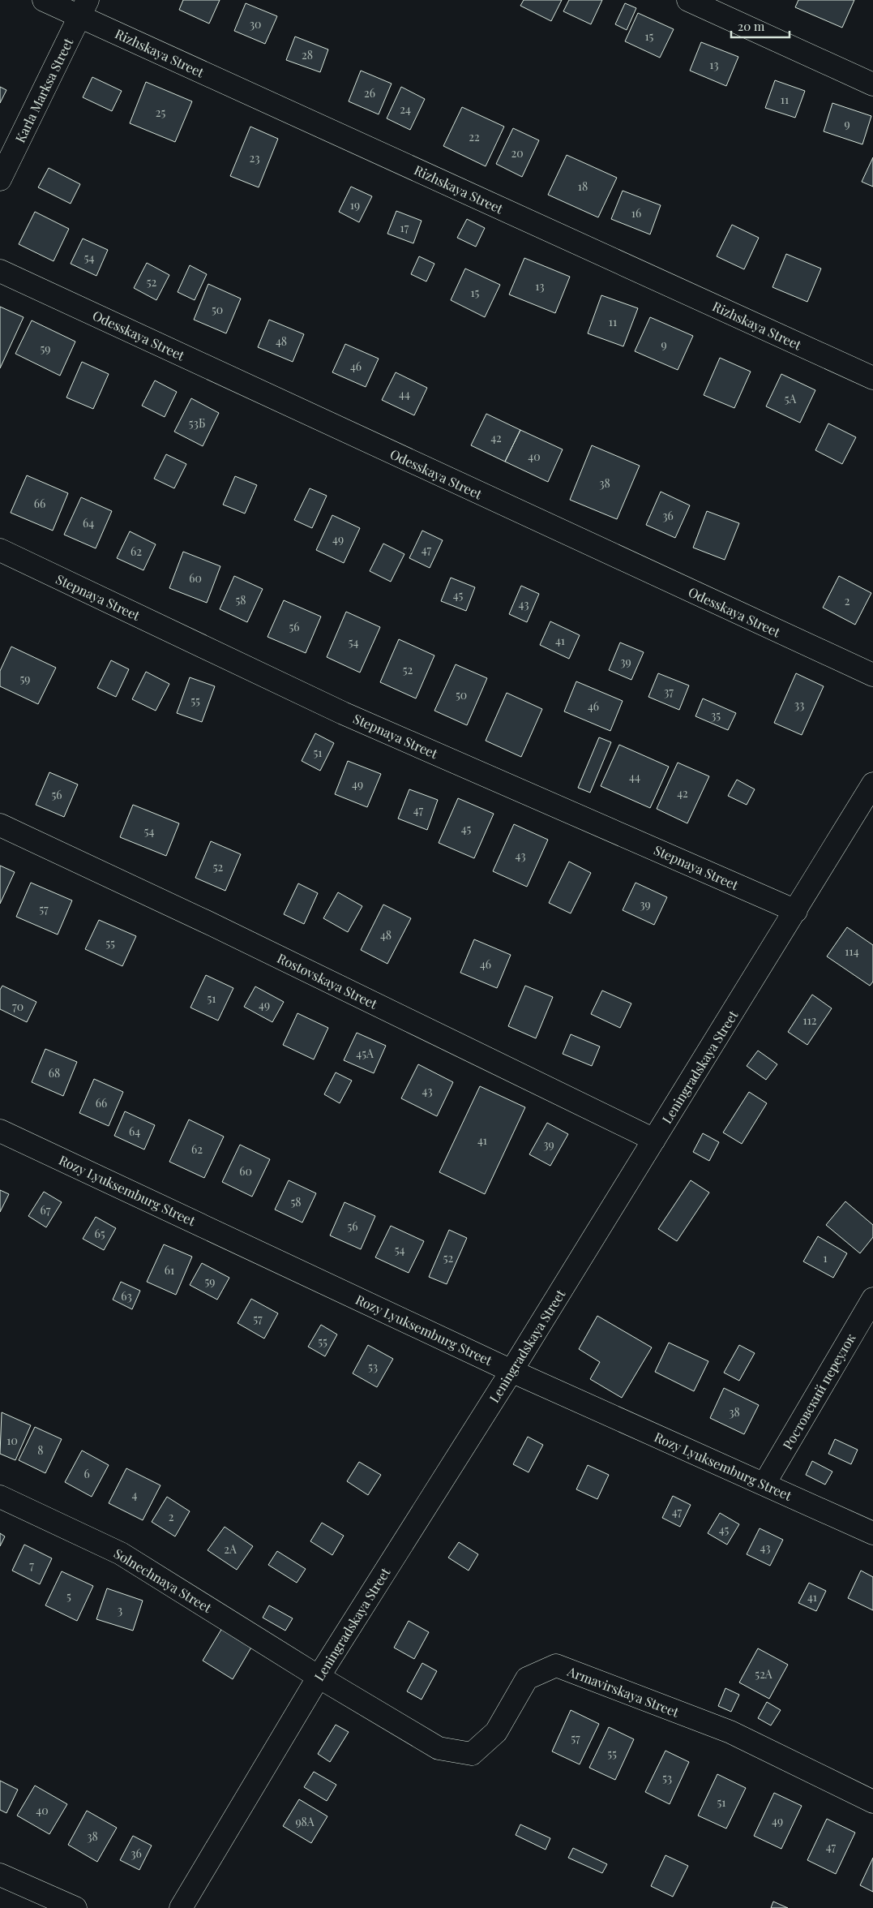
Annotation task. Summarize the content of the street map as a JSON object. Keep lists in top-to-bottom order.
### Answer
{
  "streets": {
    "street": [
      "Rizhskaya Street",
      "Karla Marksa Street",
      "Odesskaya Street",
      "Stepnaya Street",
      "Rostovskaya Street",
      "Leningradskaya Street",
      "Rozy Lyuksemburg Street",
      "Ростовский переулок",
      "Solnechnaya Street",
      "Armavirskaya Street"
    ]
  },
  "crossings": [
    ["Rizhskaya Street", "Karla Marksa Street"],
    ["Stepnaya Street", "Leningradskaya Street"],
    ["Rostovskaya Street", "Leningradskaya Street"],
    ["Leningradskaya Street", "Rozy Lyuksemburg Street"],
    ["Leningradskaya Street", "Solnechnaya Street"],
    ["Leningradskaya Street", "Armavirskaya Street"],
    ["Rozy Lyuksemburg Street", "Ростовский переулок"],
    ["Solnechnaya Street", "Armavirskaya Street"]
  ],
  "house_numbers": [
    "30",
    "15",
    "28",
    "13",
    "26",
    "11",
    "24",
    "25",
    "9",
    "22",
    "20",
    "23",
    "18",
    "19",
    "16",
    "17",
    "54",
    "52",
    "13",
    "15",
    "50",
    "11",
    "48",
    "9",
    "59",
    "46",
    "44",
    "5А",
    "53Б",
    "42",
    "40",
    "38",
    "66",
    "36",
    "64",
    "49",
    "47",
    "62",
    "60",
    "45",
    "58",
    "2",
    "43",
    "56",
    "41",
    "54",
    "39",
    "52",
    "59",
    "37",
    "50",
    "55",
    "33",
    "46",
    "35",
    "51",
    "44",
    "49",
    "42",
    "56",
    "47",
    "45",
    "54",
    "43",
    "52",
    "39",
    "57",
    "48",
    "55",
    "114",
    "46",
    "51",
    "49",
    "70",
    "112",
    "45А",
    "68",
    "43",
    "66",
    "64",
    "41",
    "39",
    "62",
    "60",
    "58",
    "67",
    "56",
    "65",
    "54",
    "52",
    "1",
    "61",
    "59",
    "63",
    "57",
    "55",
    "53",
    "38",
    "10",
    "8",
    "6",
    "4",
    "47",
    "2",
    "45",
    "43",
    "2А",
    "7",
    "5",
    "41",
    "3",
    "52А",
    "57",
    "55",
    "53",
    "51",
    "40",
    "49",
    "98А",
    "38",
    "47",
    "36"
  ],
  "scale_bar": "20 m"
}
